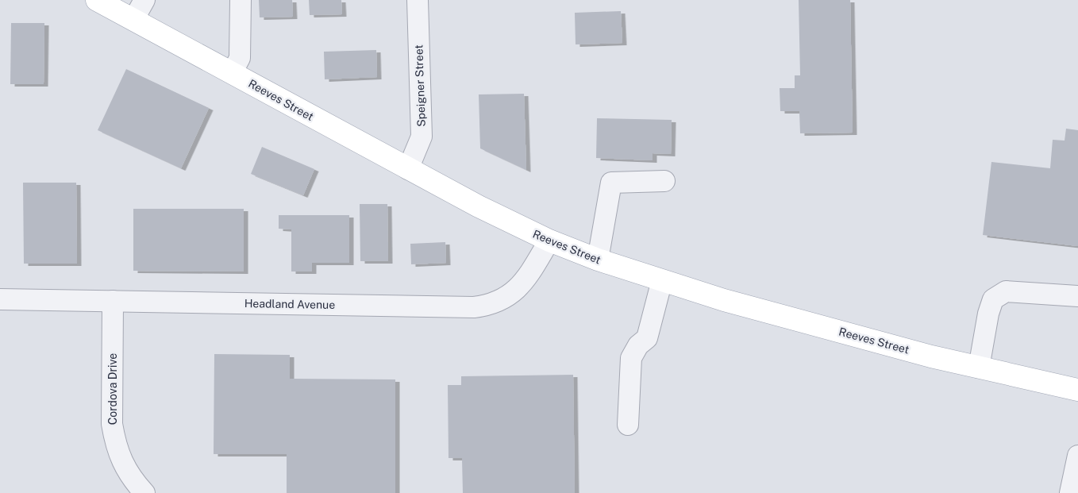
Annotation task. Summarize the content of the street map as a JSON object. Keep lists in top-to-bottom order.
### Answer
{
  "streets": {
    "main road": ["Reeves Street"],
    "street": ["Speigner Street", "Headland Avenue", "Cordova Drive"]
  },
  "crossings": [
    ["Speigner Street", "Reeves Street"],
    ["Reeves Street", "Headland Avenue"],
    ["Headland Avenue", "Cordova Drive"]
  ]
}
